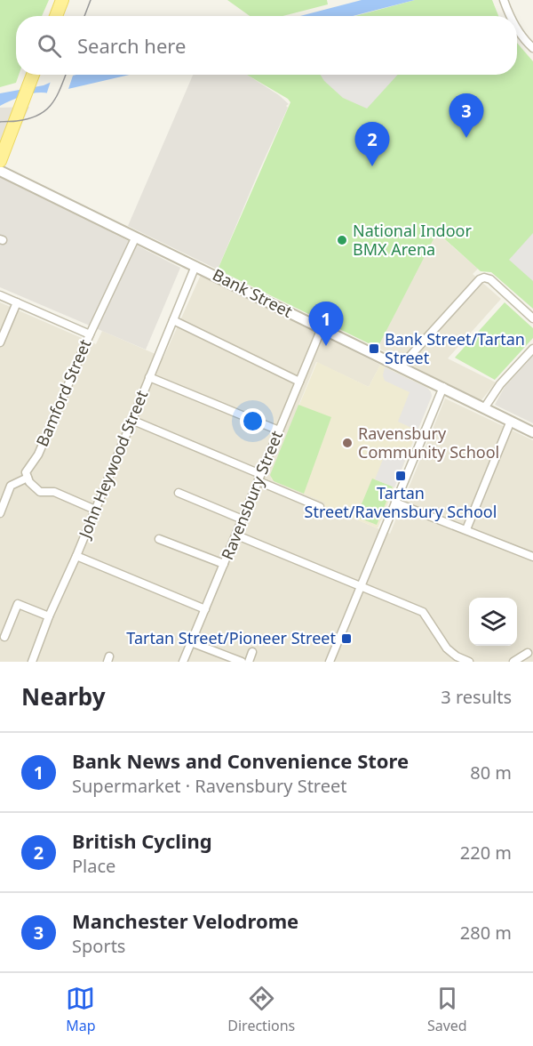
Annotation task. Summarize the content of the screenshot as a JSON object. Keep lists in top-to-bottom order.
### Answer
{
  "streets": {
    "street": [
      "Bank Street",
      "Bamford Street",
      "John Heywood Street",
      "Ravensbury Street"
    ]
  },
  "crossings": [
    ["Bank Street", "Bamford Street"],
    ["Bank Street", "John Heywood Street"],
    ["Bank Street", "Ravensbury Street"]
  ],
  "places": {
    "other": ["National Indoor BMX Arena", "Ravensbury Community School"],
    "transit": ["Bank Street/Tartan Street", "Tartan Street/Ravensbury School", "Tartan Street/Pioneer Street"]
  },
  "page": {
    "search": "Search here",
    "pins": ["3", "2", "1"],
    "heading": ["Nearby", "3 results"],
    "list": [
      {
        "mark": "1",
        "name": "Bank News and Convenience Store",
        "note": "Supermarket · Ravensbury Street",
        "value": "80 m"
      },
      {
        "mark": "2",
        "name": "British Cycling",
        "note": "Place",
        "value": "220 m"
      },
      {
        "mark": "3",
        "name": "Manchester Velodrome",
        "note": "Sports",
        "value": "280 m"
      }
    ],
    "nav": ["Map", "Directions", "Saved"]
  }
}
